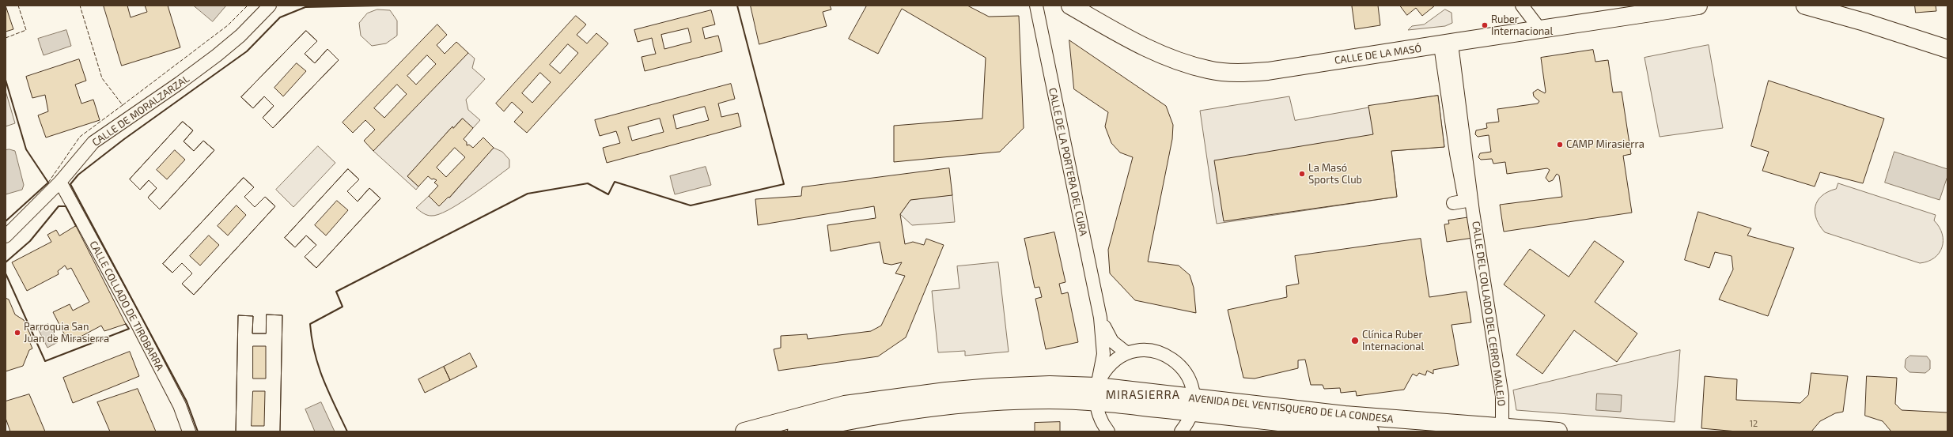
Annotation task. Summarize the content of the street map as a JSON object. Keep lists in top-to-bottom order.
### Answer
{
  "streets": {
    "main road": ["CALLE DE LA MASÓ", "AVENIDA DEL VENTISQUERO DE LA CONDESA"],
    "street": [
      "CALLE DE MORALZARZAL",
      "CALLE DE LA PORTERA DEL CURA",
      "CALLE COLLADO DE TIROBARRA",
      "CALLE DEL COLLADO DEL CERRO MALEJO"
    ]
  },
  "crossings": [
    ["CALLE DE LA MASÓ", "CALLE DEL COLLADO DEL CERRO MALEJO"],
    ["CALLE DE MORALZARZAL", "CALLE COLLADO DE TIROBARRA"],
    ["CALLE DE LA PORTERA DEL CURA", "AVENIDA DEL VENTISQUERO DE LA CONDESA"],
    ["CALLE DEL COLLADO DEL CERRO MALEJO", "AVENIDA DEL VENTISQUERO DE LA CONDESA"]
  ],
  "districts": ["MIRASIERRA"],
  "places": [
    "Ruber Internacional",
    "CAMP Mirasierra",
    "La Masó Sports Club",
    "Parroquia San Juan de Mirasierra",
    "Clínica Ruber Internacional"
  ],
  "house_numbers": ["12"]
}
